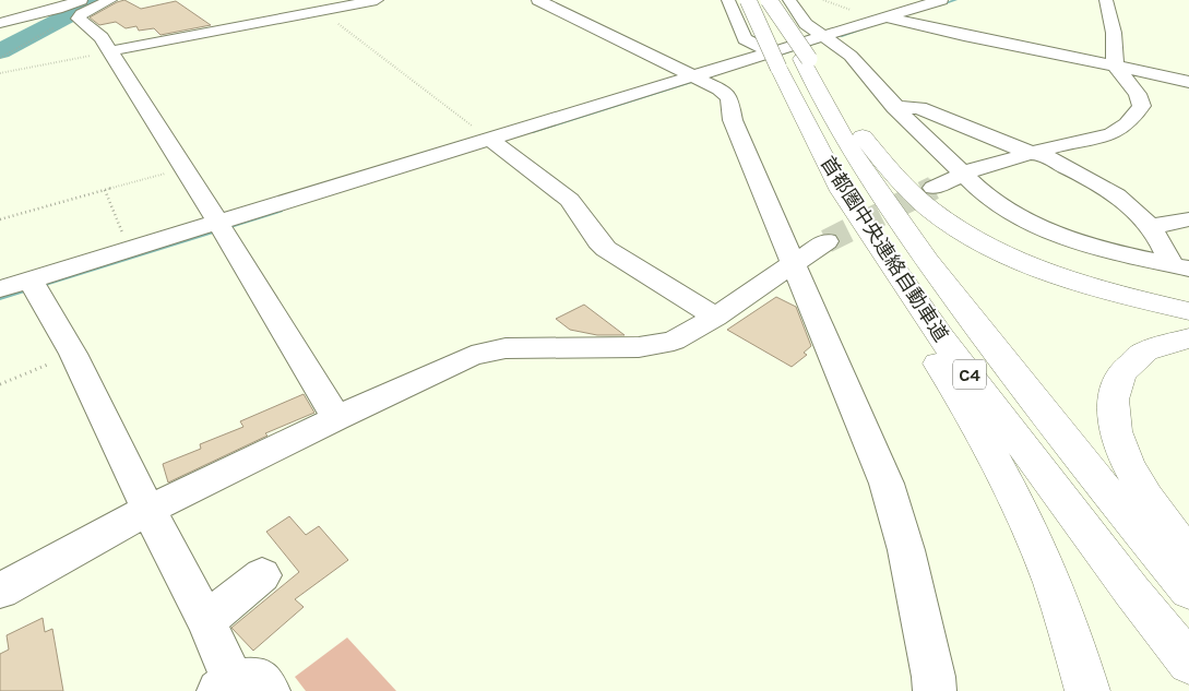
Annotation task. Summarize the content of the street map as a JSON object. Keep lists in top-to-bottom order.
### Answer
{
  "streets": {
    "highway": ["首都圏中央連絡自動車道", "C4"]
  }
}
